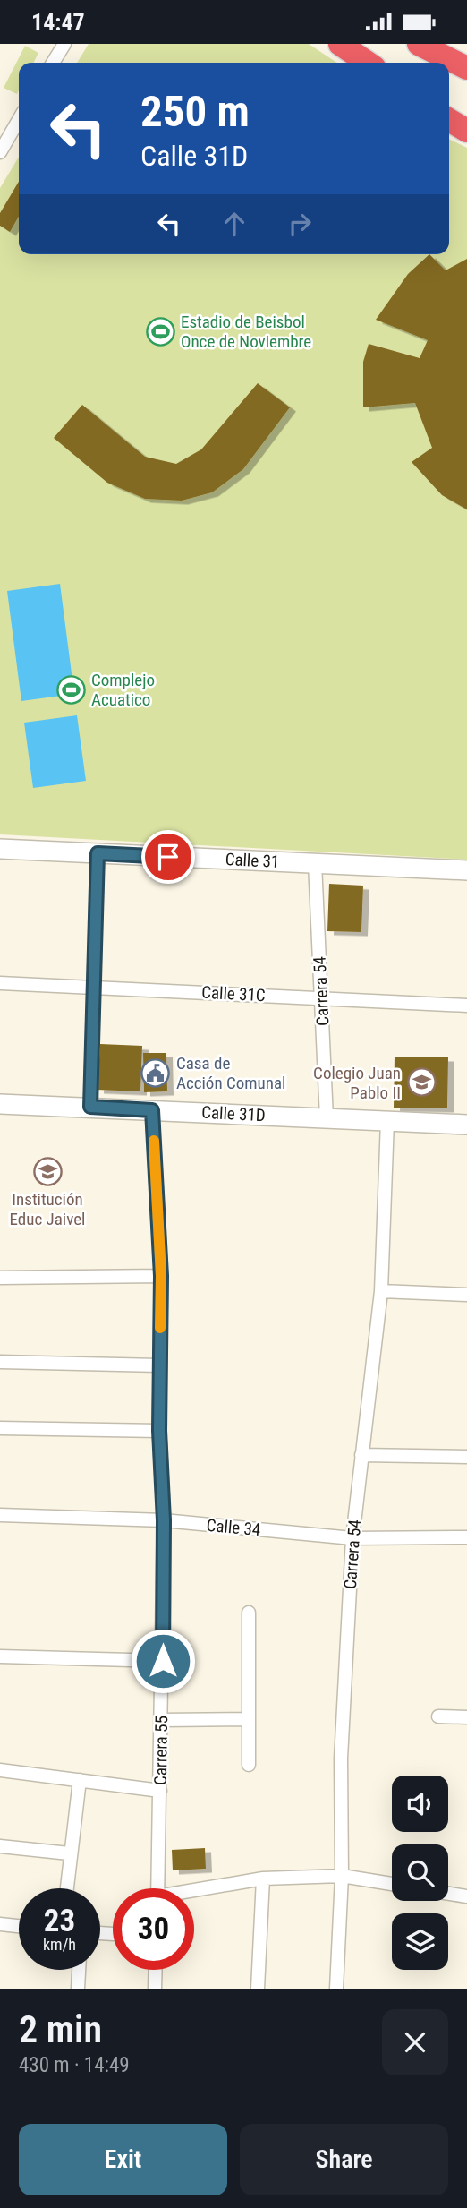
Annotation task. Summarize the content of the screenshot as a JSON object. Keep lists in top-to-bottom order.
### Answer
{
  "streets": {
    "street": [
      "Calle 31",
      "Carrera 54",
      "Calle 31C",
      "Calle 31D",
      "Calle 34",
      "Carrera 55"
    ]
  },
  "crossings": [
    ["Calle 31", "Carrera 54"],
    ["Carrera 54", "Calle 31C"],
    ["Carrera 54", "Calle 31D"],
    ["Carrera 54", "Calle 34"],
    ["Calle 31D", "Carrera 55"],
    ["Calle 34", "Carrera 55"]
  ],
  "places": {
    "sports": ["Estadio de Beisbol Once de Noviembre", "Complejo Acuatico"],
    "public building": ["Casa de Acción Comunal"],
    "school or university": ["Colegio Juan Pablo II", "Institución Educ Jaivel"]
  },
  "page": {
    "status": "14:47",
    "turn": ["250 m", "Calle 31D"],
    "speed": "23 km/h",
    "limit": "30",
    "heading": ["2 min", "430 m · 14:49"],
    "buttons": ["Exit", "Share"]
  }
}
